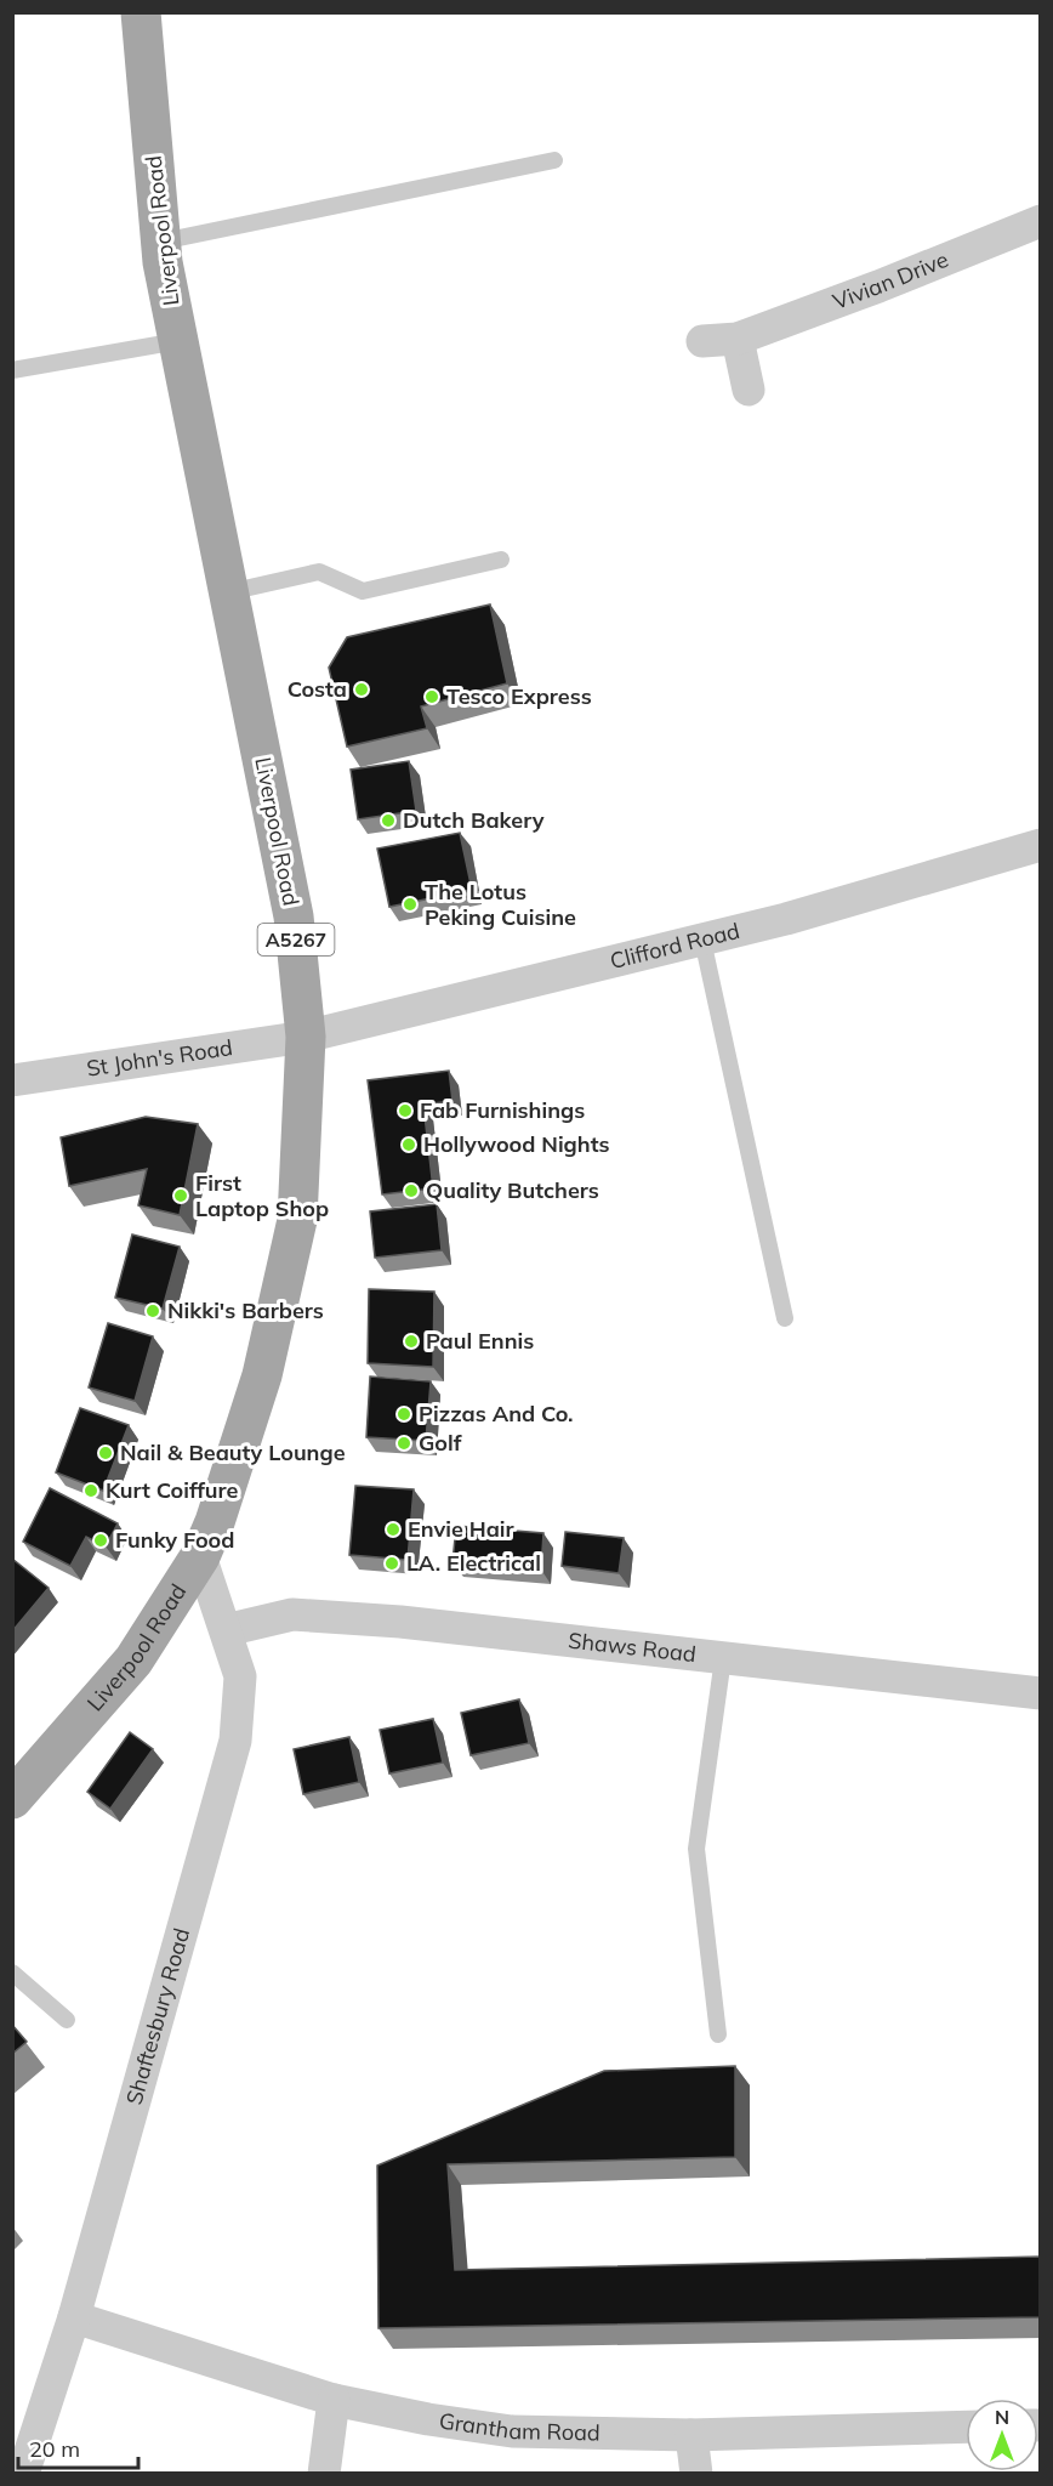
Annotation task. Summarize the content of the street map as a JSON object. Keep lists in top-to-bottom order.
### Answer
{
  "streets": {
    "main road": ["Liverpool Road", "A5267"],
    "street": [
      "Vivian Drive",
      "Clifford Road",
      "St John's Road",
      "Shaws Road",
      "Shaftesbury Road",
      "Grantham Road"
    ]
  },
  "crossings": [
    ["Liverpool Road", "Clifford Road"],
    ["Liverpool Road", "St John's Road"],
    ["Liverpool Road", "Shaftesbury Road"],
    ["Clifford Road", "St John's Road"],
    ["Shaws Road", "Shaftesbury Road"],
    ["Shaftesbury Road", "Grantham Road"]
  ],
  "places": [
    "Costa",
    "Tesco Express",
    "Dutch Bakery",
    "The Lotus Peking Cuisine",
    "Fab Furnishings",
    "Hollywood Nights",
    "Quality Butchers",
    "First Laptop Shop",
    "Nikki's Barbers",
    "Paul Ennis",
    "Pizzas And Co.",
    "Golf",
    "Nail & Beauty Lounge",
    "Kurt Coiffure",
    "Envie Hair",
    "Funky Food",
    "LA. Electrical"
  ],
  "scale_bar": "20 m",
  "north": "top"
}
